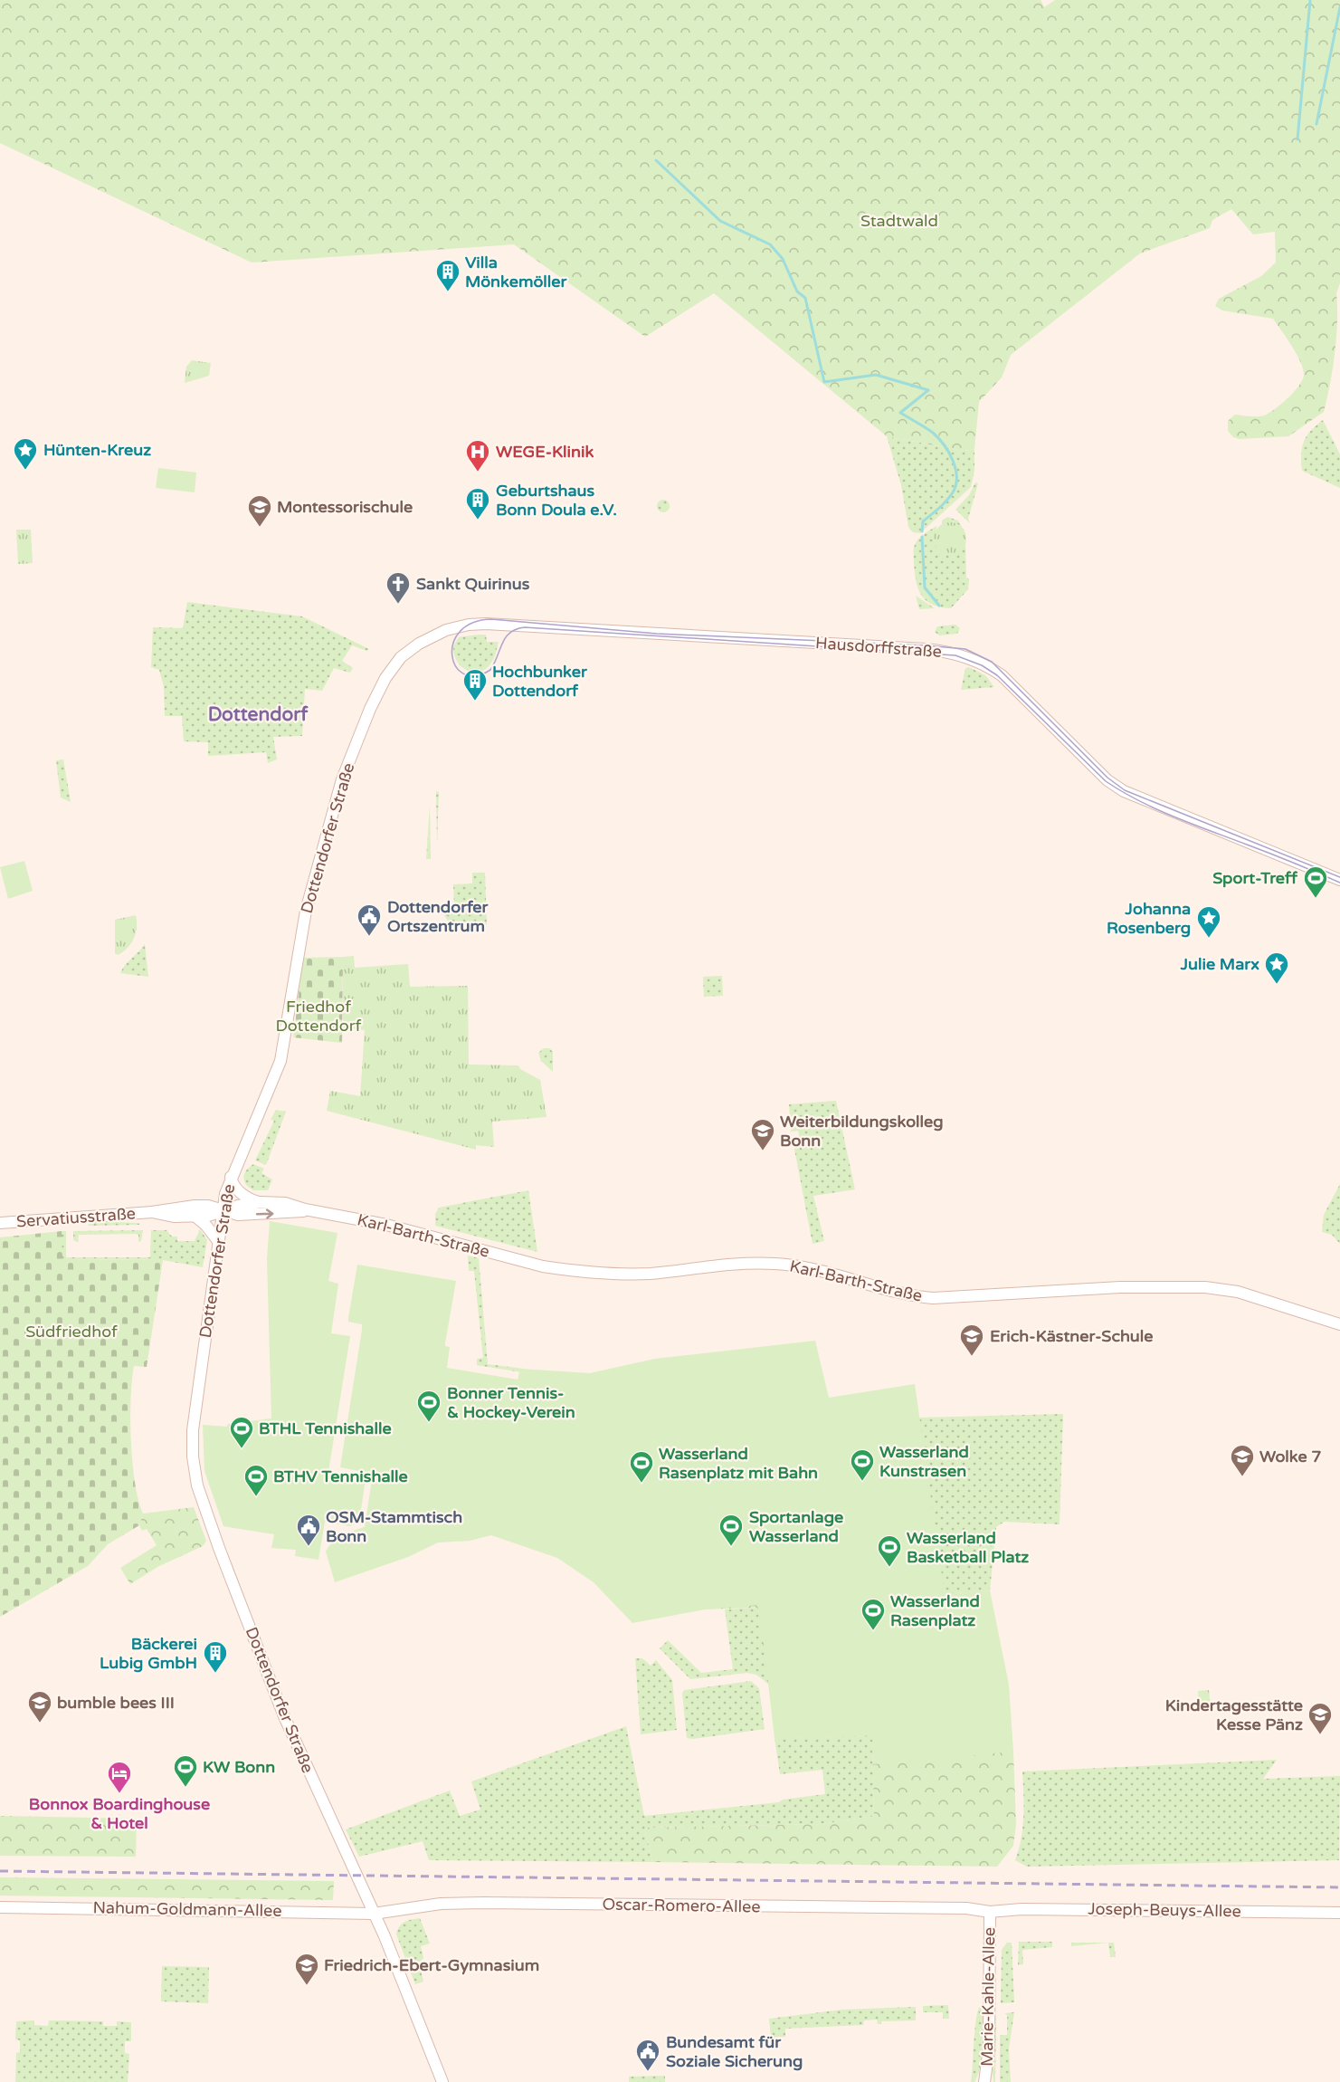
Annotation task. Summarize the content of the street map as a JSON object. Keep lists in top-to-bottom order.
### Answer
{
  "streets": {
    "main road": [
      "Hausdorffstraße",
      "Dottendorfer Straße",
      "Servatiusstraße",
      "Karl-Barth-Straße",
      "Oscar-Romero-Allee",
      "Nahum-Goldmann-Allee",
      "Joseph-Beuys-Allee",
      "Marie-Kahle-Allee"
    ]
  },
  "crossings": [
    ["Hausdorffstraße", "Dottendorfer Straße"],
    ["Dottendorfer Straße", "Servatiusstraße"],
    ["Dottendorfer Straße", "Karl-Barth-Straße"],
    ["Dottendorfer Straße", "Oscar-Romero-Allee"],
    ["Dottendorfer Straße", "Nahum-Goldmann-Allee"],
    ["Servatiusstraße", "Karl-Barth-Straße"],
    ["Oscar-Romero-Allee", "Nahum-Goldmann-Allee"],
    ["Oscar-Romero-Allee", "Joseph-Beuys-Allee"],
    ["Oscar-Romero-Allee", "Marie-Kahle-Allee"],
    ["Joseph-Beuys-Allee", "Marie-Kahle-Allee"]
  ],
  "districts": ["Dottendorf"],
  "parks": ["Stadtwald", "Friedhof Dottendorf", "Südfriedhof"],
  "places": {
    "building": [
      "Villa Mönkemöller",
      "Geburtshaus Bonn Doula e.V.",
      "Hochbunker Dottendorf",
      "Bäckerei Lubig GmbH"
    ],
    "place": ["Hünten-Kreuz", "Johanna Rosenberg", "Julie Marx"],
    "hospital": ["WEGE-Klinik"],
    "school or university": [
      "Montessorischule",
      "Weiterbildungskolleg Bonn",
      "Erich-Kästner-Schule",
      "Wolke 7",
      "bumble bees III",
      "Kindertagesstätte Kesse Pänz",
      "Friedrich-Ebert-Gymnasium"
    ],
    "church": ["Sankt Quirinus"],
    "sports": [
      "Sport-Treff",
      "Bonner Tennis- & Hockey-Verein",
      "BTHL Tennishalle",
      "Wasserland Kunstrasen",
      "Wasserland Rasenplatz mit Bahn",
      "BTHV Tennishalle",
      "Sportanlage Wasserland",
      "Wasserland Basketball Platz",
      "Wasserland Rasenplatz",
      "KW Bonn"
    ],
    "public building": ["Dottendorfer Ortszentrum", "OSM-Stammtisch Bonn", "Bundesamt für Soziale Sicherung"],
    "hotel": ["Bonnox Boardinghouse & Hotel"]
  }
}
